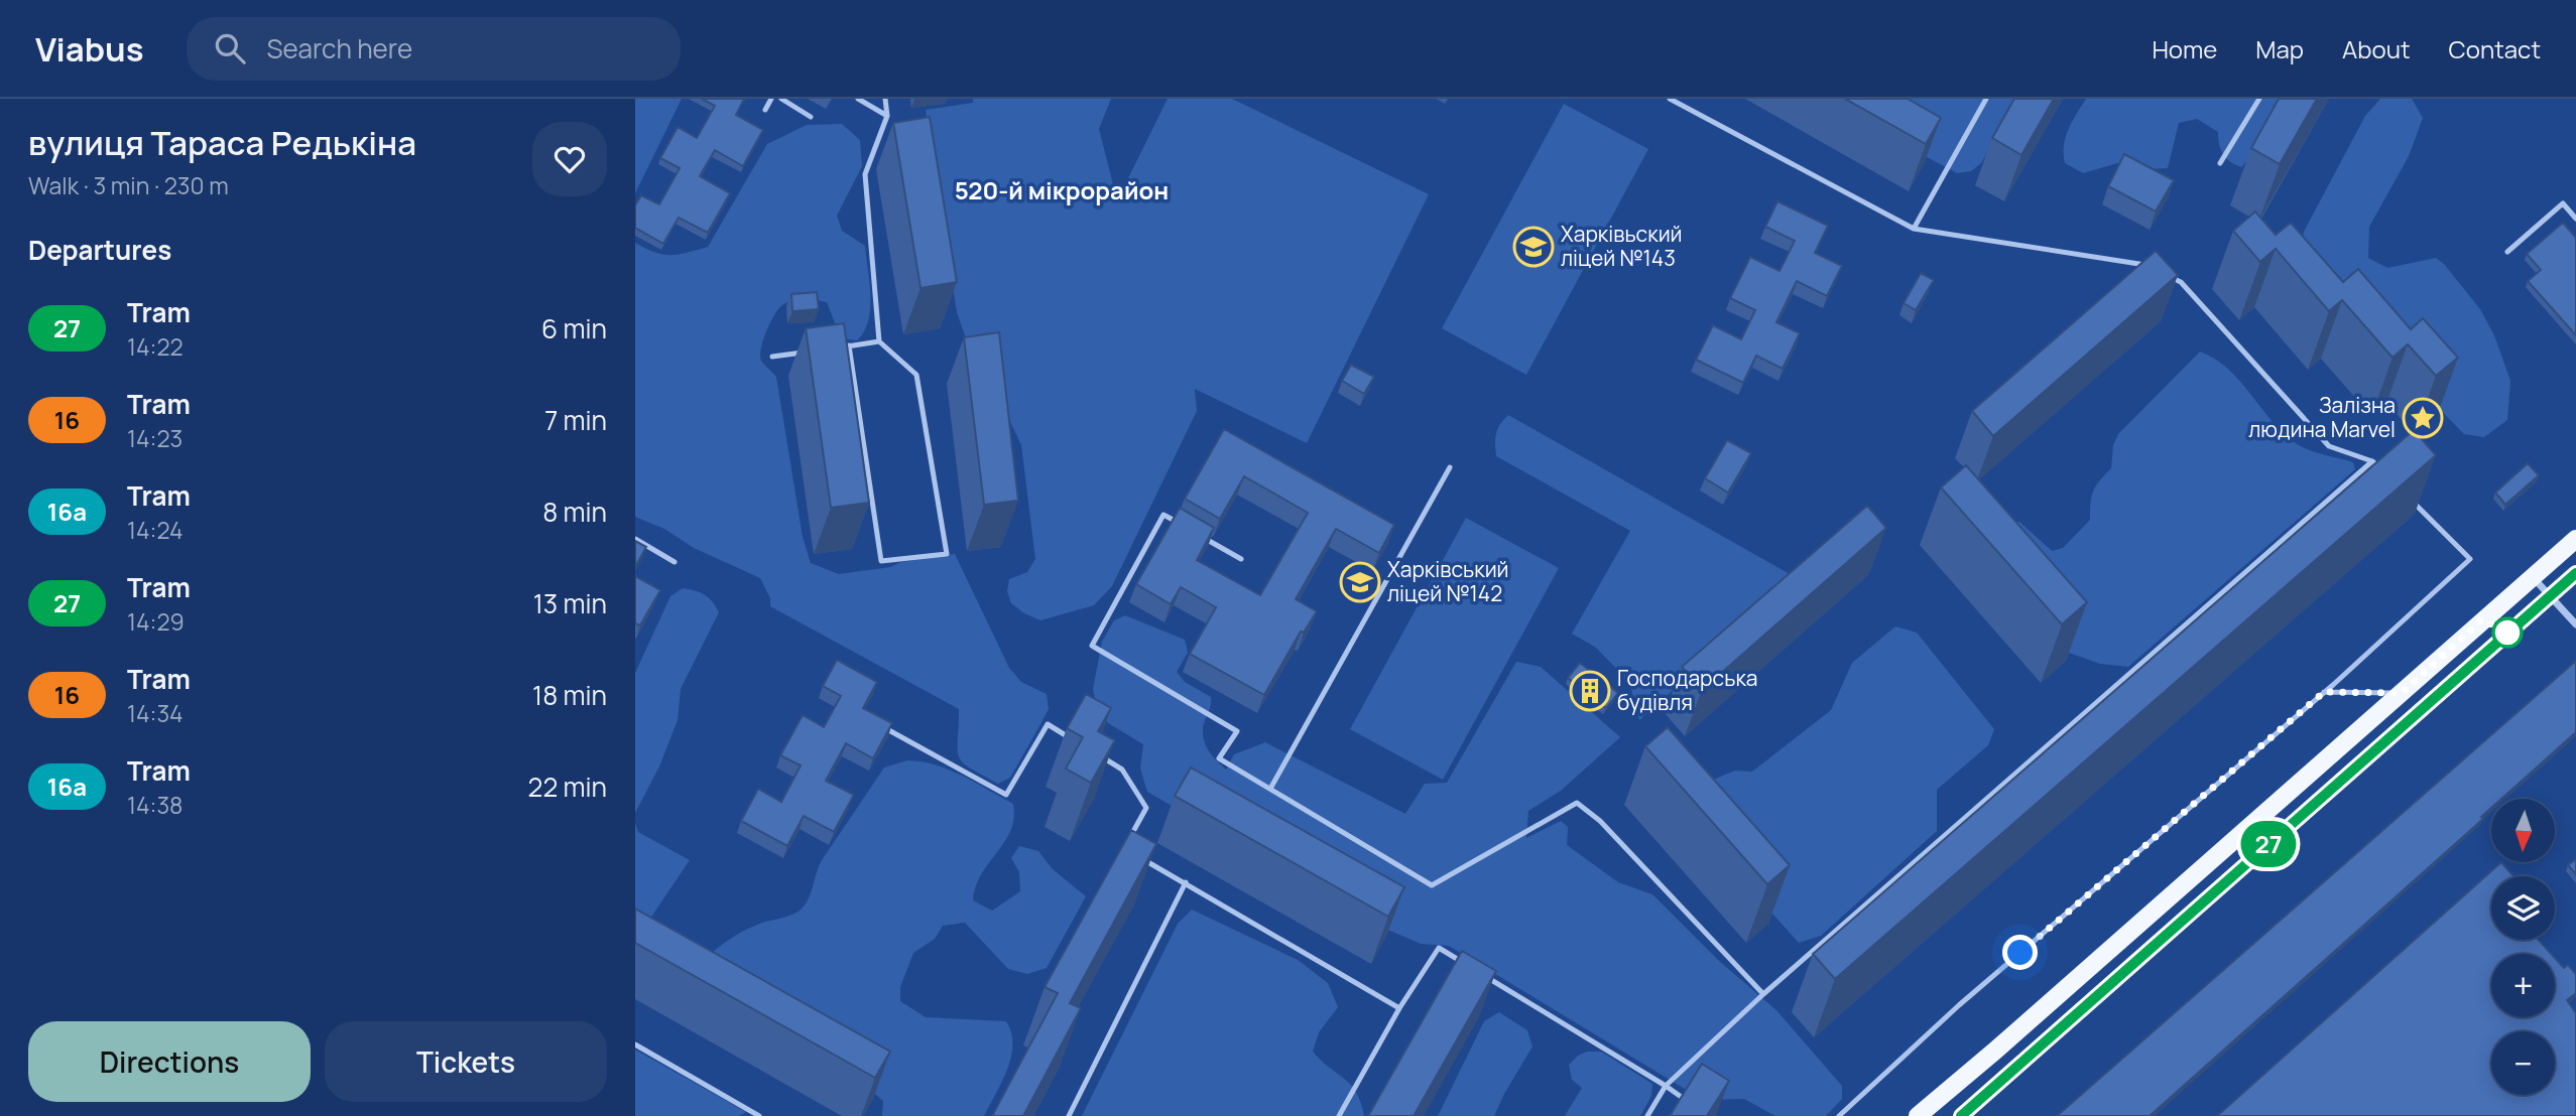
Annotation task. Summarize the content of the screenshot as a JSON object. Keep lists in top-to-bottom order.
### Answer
{
  "districts": ["520-й мікрорайон"],
  "places": {
    "school or university": ["Харківьский ліцей №143", "Харківський ліцей №142"],
    "place": ["Залізна людина Marvel"],
    "building": ["Господарська будівля"]
  },
  "lines": ["tram line 27"],
  "north": "bottom",
  "page": {
    "header": "Viabus",
    "search": "Search here",
    "nav": [
      "Home",
      "Map",
      "About",
      "Contact"
    ],
    "heading": [
      ["вулиця Тараса Редькіна", "Walk · 3 min · 230 m"],
      "Departures"
    ],
    "on_map": "27",
    "list": [
      {
        "mark": "27",
        "name": "Tram",
        "note": "14:22",
        "value": "6 min"
      },
      {
        "mark": "16",
        "name": "Tram",
        "note": "14:23",
        "value": "7 min"
      },
      {
        "mark": "16a",
        "name": "Tram",
        "note": "14:24",
        "value": "8 min"
      },
      {
        "mark": "27",
        "name": "Tram",
        "note": "14:29",
        "value": "13 min"
      },
      {
        "mark": "16",
        "name": "Tram",
        "note": "14:34",
        "value": "18 min"
      },
      {
        "mark": "16a",
        "name": "Tram",
        "note": "14:38",
        "value": "22 min"
      }
    ],
    "map_buttons": ["+", "−"],
    "buttons": ["Directions", "Tickets"]
  }
}
